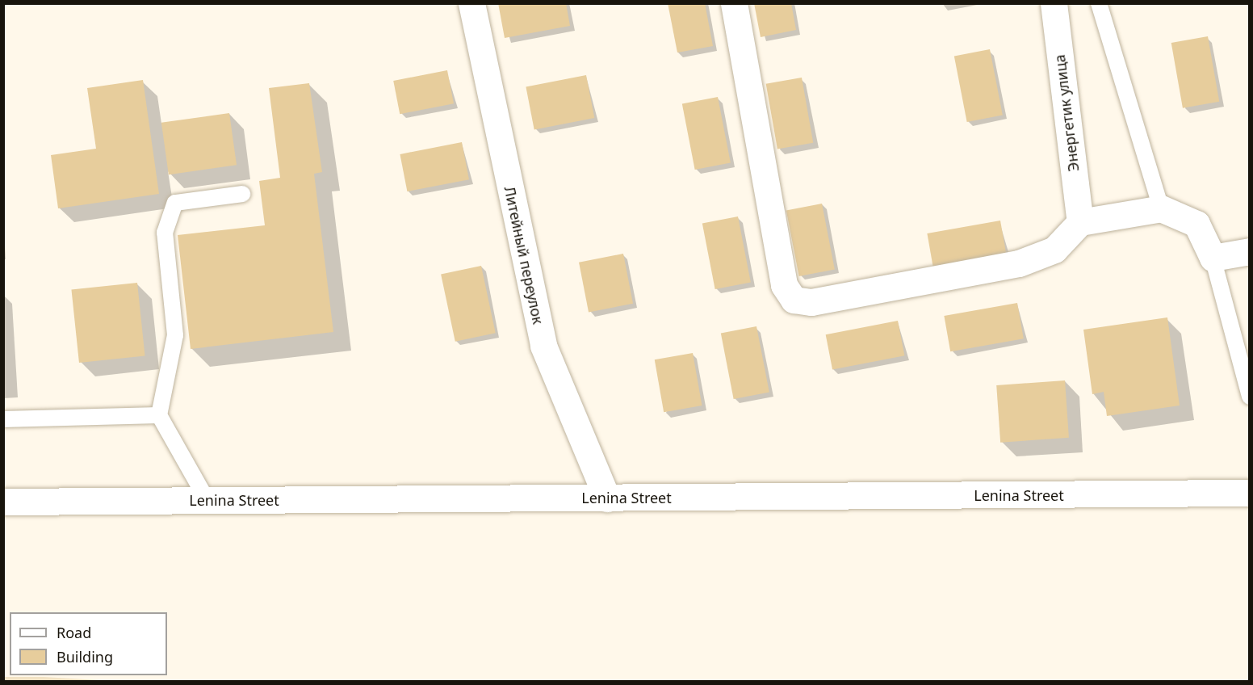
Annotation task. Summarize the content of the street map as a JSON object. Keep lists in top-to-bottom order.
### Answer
{
  "streets": {
    "street": ["Энергетик улица", "Литейный переулок", "Lenina Street"]
  },
  "crossings": [
    ["Литейный переулок", "Lenina Street"]
  ],
  "legend": ["Road", "Building"]
}
